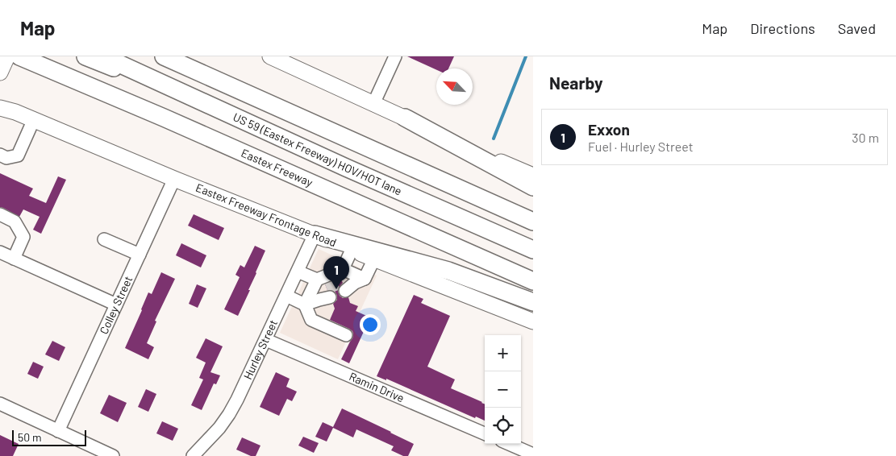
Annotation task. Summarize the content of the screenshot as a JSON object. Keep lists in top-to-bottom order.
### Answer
{
  "streets": {
    "highway": ["US 59 (Eastex Freeway) HOV/HOT lane", "Eastex Freeway"],
    "main road": ["Eastex Freeway Frontage Road"],
    "street": ["Colley Street", "Hurley Street", "Ramin Drive"]
  },
  "crossings": [
    ["Eastex Freeway Frontage Road", "Colley Street"],
    ["Eastex Freeway Frontage Road", "Hurley Street"],
    ["Hurley Street", "Ramin Drive"]
  ],
  "scale_bar": "50 m",
  "north": "top left",
  "page": {
    "header": "Map",
    "nav": ["Map", "Directions", "Saved"],
    "heading": "Nearby",
    "list": [
      {
        "mark": "1",
        "name": "Exxon",
        "note": "Fuel · Hurley Street",
        "value": "30 m"
      }
    ],
    "pins": "1",
    "map_buttons": ["+", "−"],
    "scale": "50 m"
  }
}
